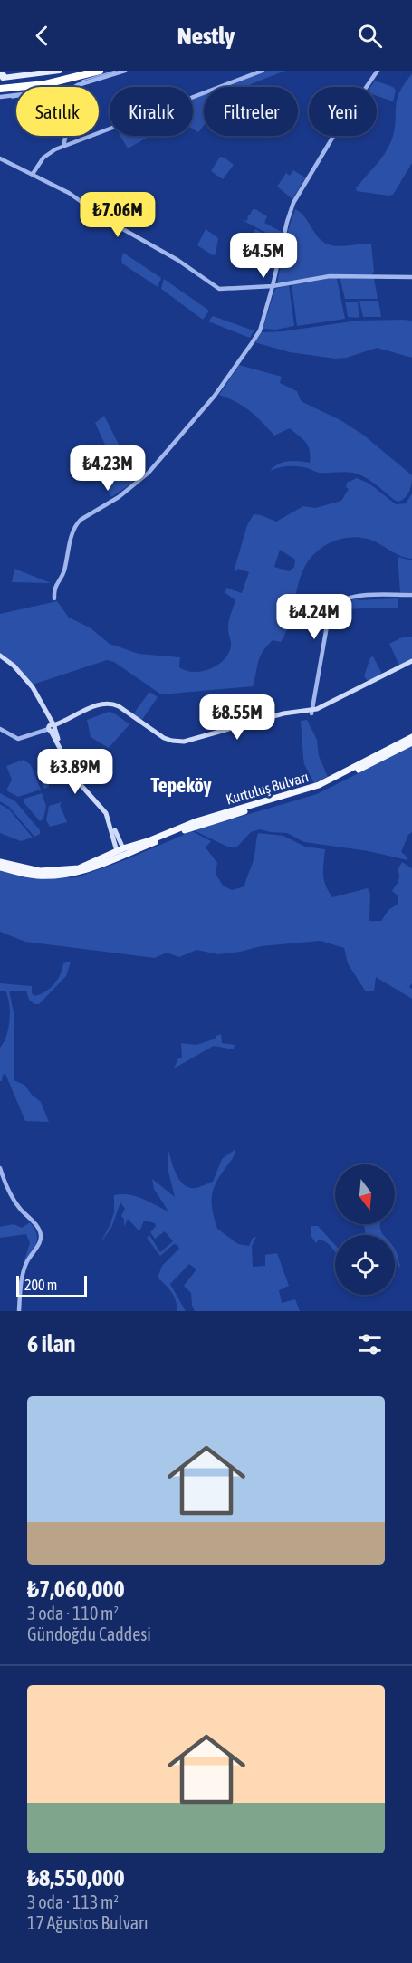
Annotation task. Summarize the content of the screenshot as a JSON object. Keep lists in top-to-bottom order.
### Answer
{
  "streets": {
    "highway": ["Kurtuluş Bulvarı"]
  },
  "districts": ["Tepeköy"],
  "scale_bar": "200 m",
  "north": "bottom",
  "page": {
    "header": "Nestly",
    "chip": [
      "Satılık",
      "Kiralık",
      "Filtreler",
      "Yeni"
    ],
    "price": [
      "₺7.06M",
      "₺4.5M",
      "₺4.23M",
      "₺4.24M",
      "₺8.55M",
      "₺3.89M"
    ],
    "scale": "200 m",
    "heading": "6 ilan",
    "list": [
      {
        "name": "₺7,060,000",
        "note": "3 oda · 110 m² · Gündoğdu Caddesi"
      },
      {
        "name": "₺8,550,000",
        "note": "3 oda · 113 m² · 17 Ağustos Bulvarı"
      }
    ]
  }
}
